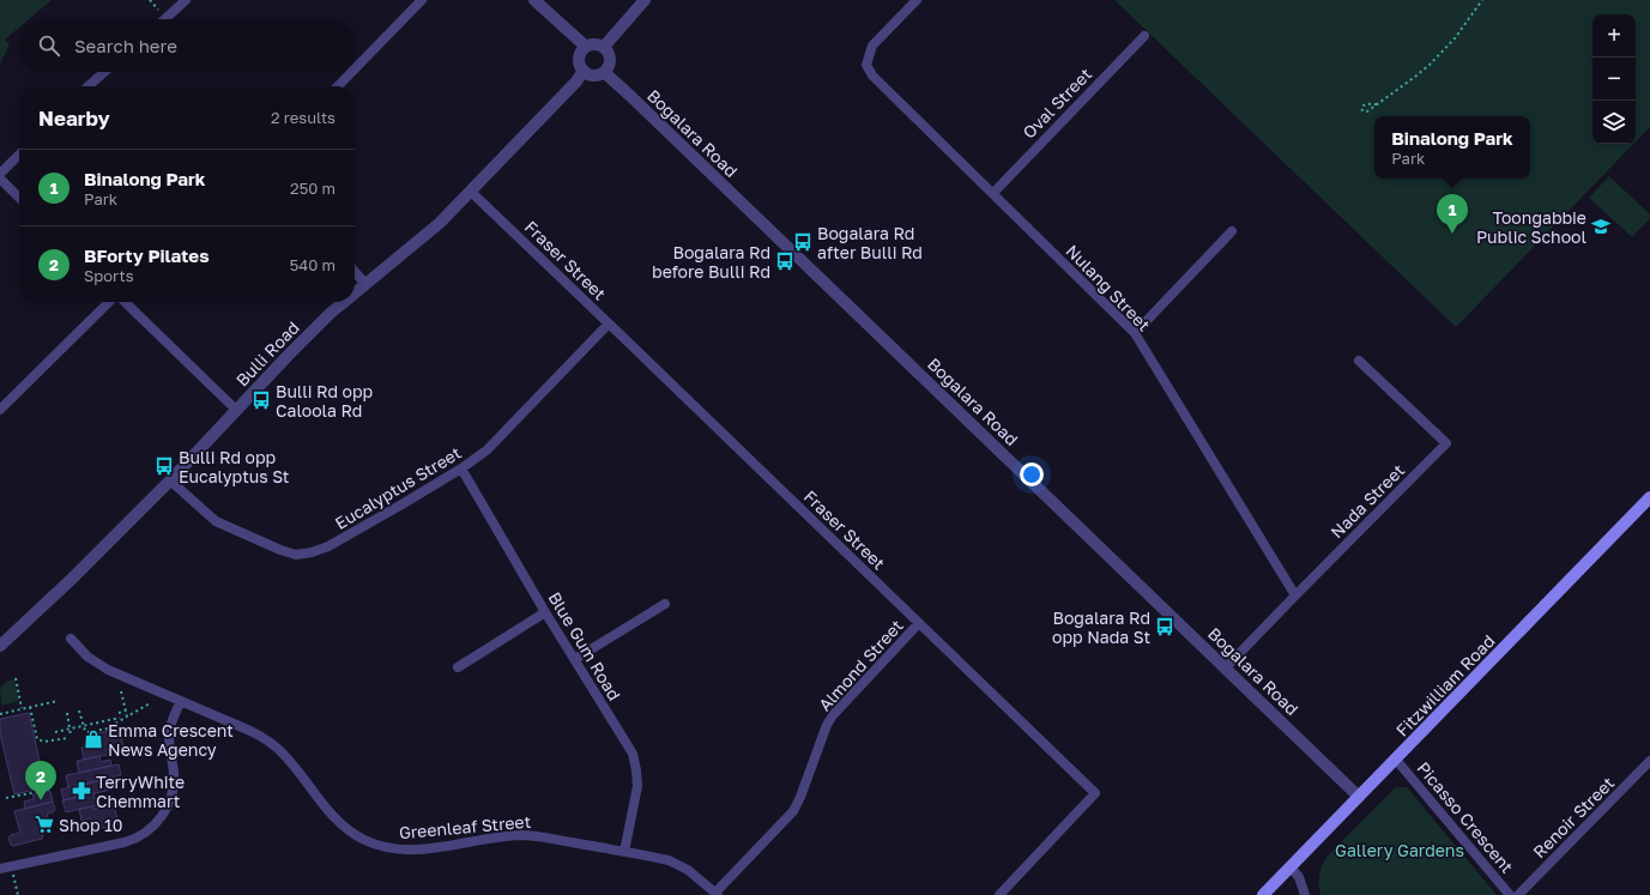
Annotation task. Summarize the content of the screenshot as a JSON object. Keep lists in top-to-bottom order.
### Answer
{
  "streets": {
    "main road": ["Fitzwilliam Road"],
    "street": [
      "Oval Street",
      "Bogalara Road",
      "Fraser Street",
      "Nulang Street",
      "Bulli Road",
      "Eucalyptus Street",
      "Nada Street",
      "Blue Gum Road",
      "Almond Street",
      "Picasso Crescent",
      "Renoir Street",
      "Greenleaf Street"
    ]
  },
  "crossings": [
    ["Oval Street", "Nulang Street"],
    ["Bogalara Road", "Bulli Road"],
    ["Bogalara Road", "Nada Street"],
    ["Bogalara Road", "Fitzwilliam Road"],
    ["Fraser Street", "Bulli Road"],
    ["Fraser Street", "Eucalyptus Street"],
    ["Fraser Street", "Almond Street"],
    ["Nulang Street", "Nada Street"],
    ["Bulli Road", "Eucalyptus Street"],
    ["Eucalyptus Street", "Blue Gum Road"],
    ["Blue Gum Road", "Greenleaf Street"],
    ["Almond Street", "Greenleaf Street"],
    ["Fitzwilliam Road", "Picasso Crescent"]
  ],
  "parks": ["Gallery Gardens"],
  "places": {
    "school or university": ["Toongabbie Public School"],
    "bus stop": [
      "Bogalara Rd after Bulli Rd",
      "Bogalara Rd before Bulli Rd",
      "Bulli Rd opp Caloola Rd",
      "Bulli Rd opp Eucalyptus St",
      "Bogalara Rd opp Nada St"
    ],
    "shop": ["Emma Crescent News Agency"],
    "pharmacy": ["TerryWhite Chemmart"],
    "supermarket": ["Shop 10"]
  },
  "page": {
    "map_buttons": ["+", "−"],
    "search": "Search here",
    "heading": ["Nearby", "2 results"],
    "popup": ["Binalong Park", "Park"],
    "list": [
      {
        "mark": "1",
        "name": "Binalong Park",
        "note": "Park",
        "value": "250 m"
      },
      {
        "mark": "2",
        "name": "BForty Pilates",
        "note": "Sports",
        "value": "540 m"
      }
    ],
    "pins": ["1", "2"]
  }
}
